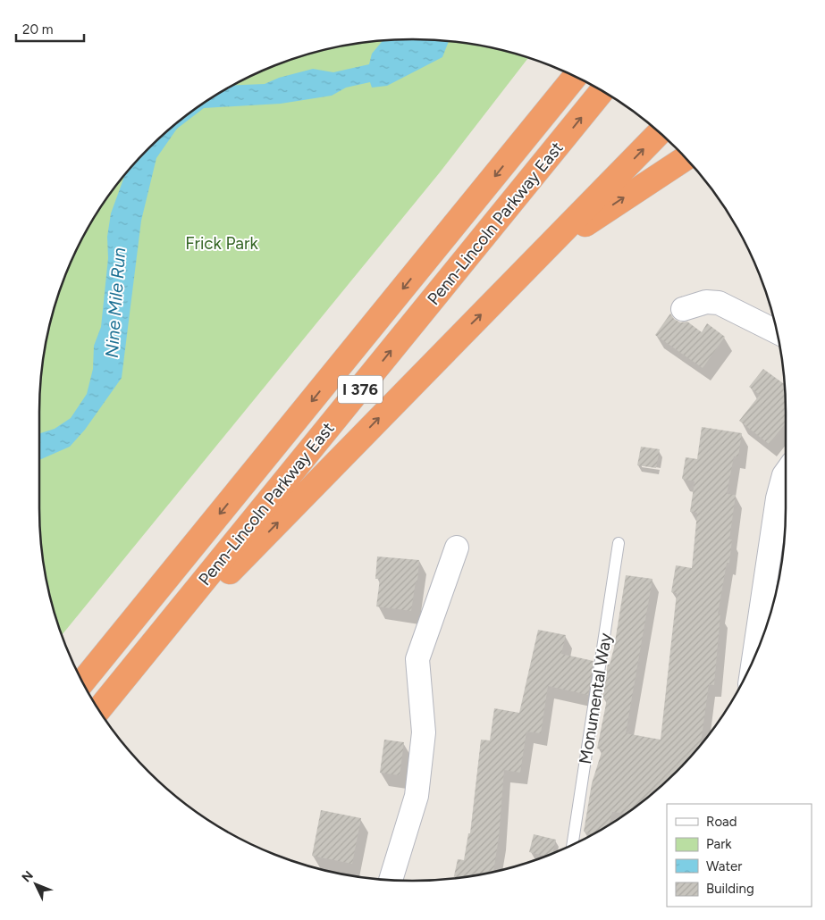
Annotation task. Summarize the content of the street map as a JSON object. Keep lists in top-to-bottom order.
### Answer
{
  "streets": {
    "highway": ["Penn-Lincoln Parkway East", "I 376"],
    "lane": ["Monumental Way"]
  },
  "water": ["Nine Mile Run"],
  "parks": ["Frick Park"],
  "legend": [
    "Road",
    "Park",
    "Water",
    "Building"
  ],
  "scale_bar": "20 m",
  "north": "top left"
}
